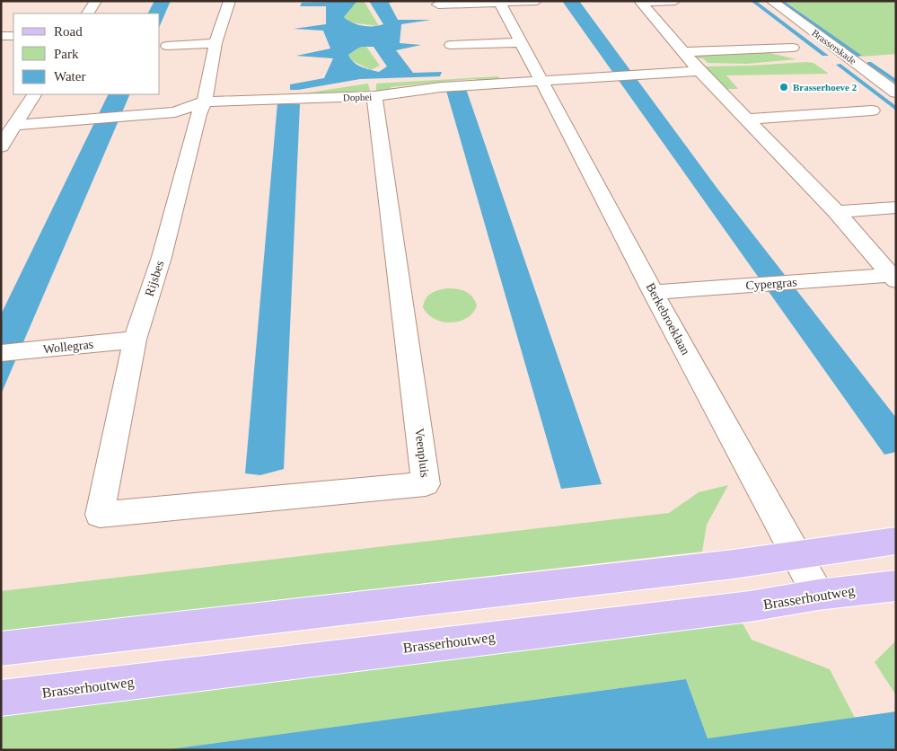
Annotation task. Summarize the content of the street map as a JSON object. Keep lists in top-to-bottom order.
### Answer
{
  "streets": {
    "main road": ["Brasserhoutweg"],
    "street": [
      "Brasserskade",
      "Dophei",
      "Rijsbes",
      "Cypergras",
      "Berkebroeklaan",
      "Wollegras",
      "Veenpluis"
    ]
  },
  "crossings": [
    ["Dophei", "Rijsbes"],
    ["Dophei", "Cypergras"],
    ["Dophei", "Berkebroeklaan"],
    ["Dophei", "Veenpluis"],
    ["Rijsbes", "Wollegras"],
    ["Rijsbes", "Veenpluis"],
    ["Cypergras", "Berkebroeklaan"],
    ["Berkebroeklaan", "Brasserhoutweg"]
  ],
  "places": ["Brasserhoeve 2"],
  "legend": ["Road", "Park", "Water"]
}
